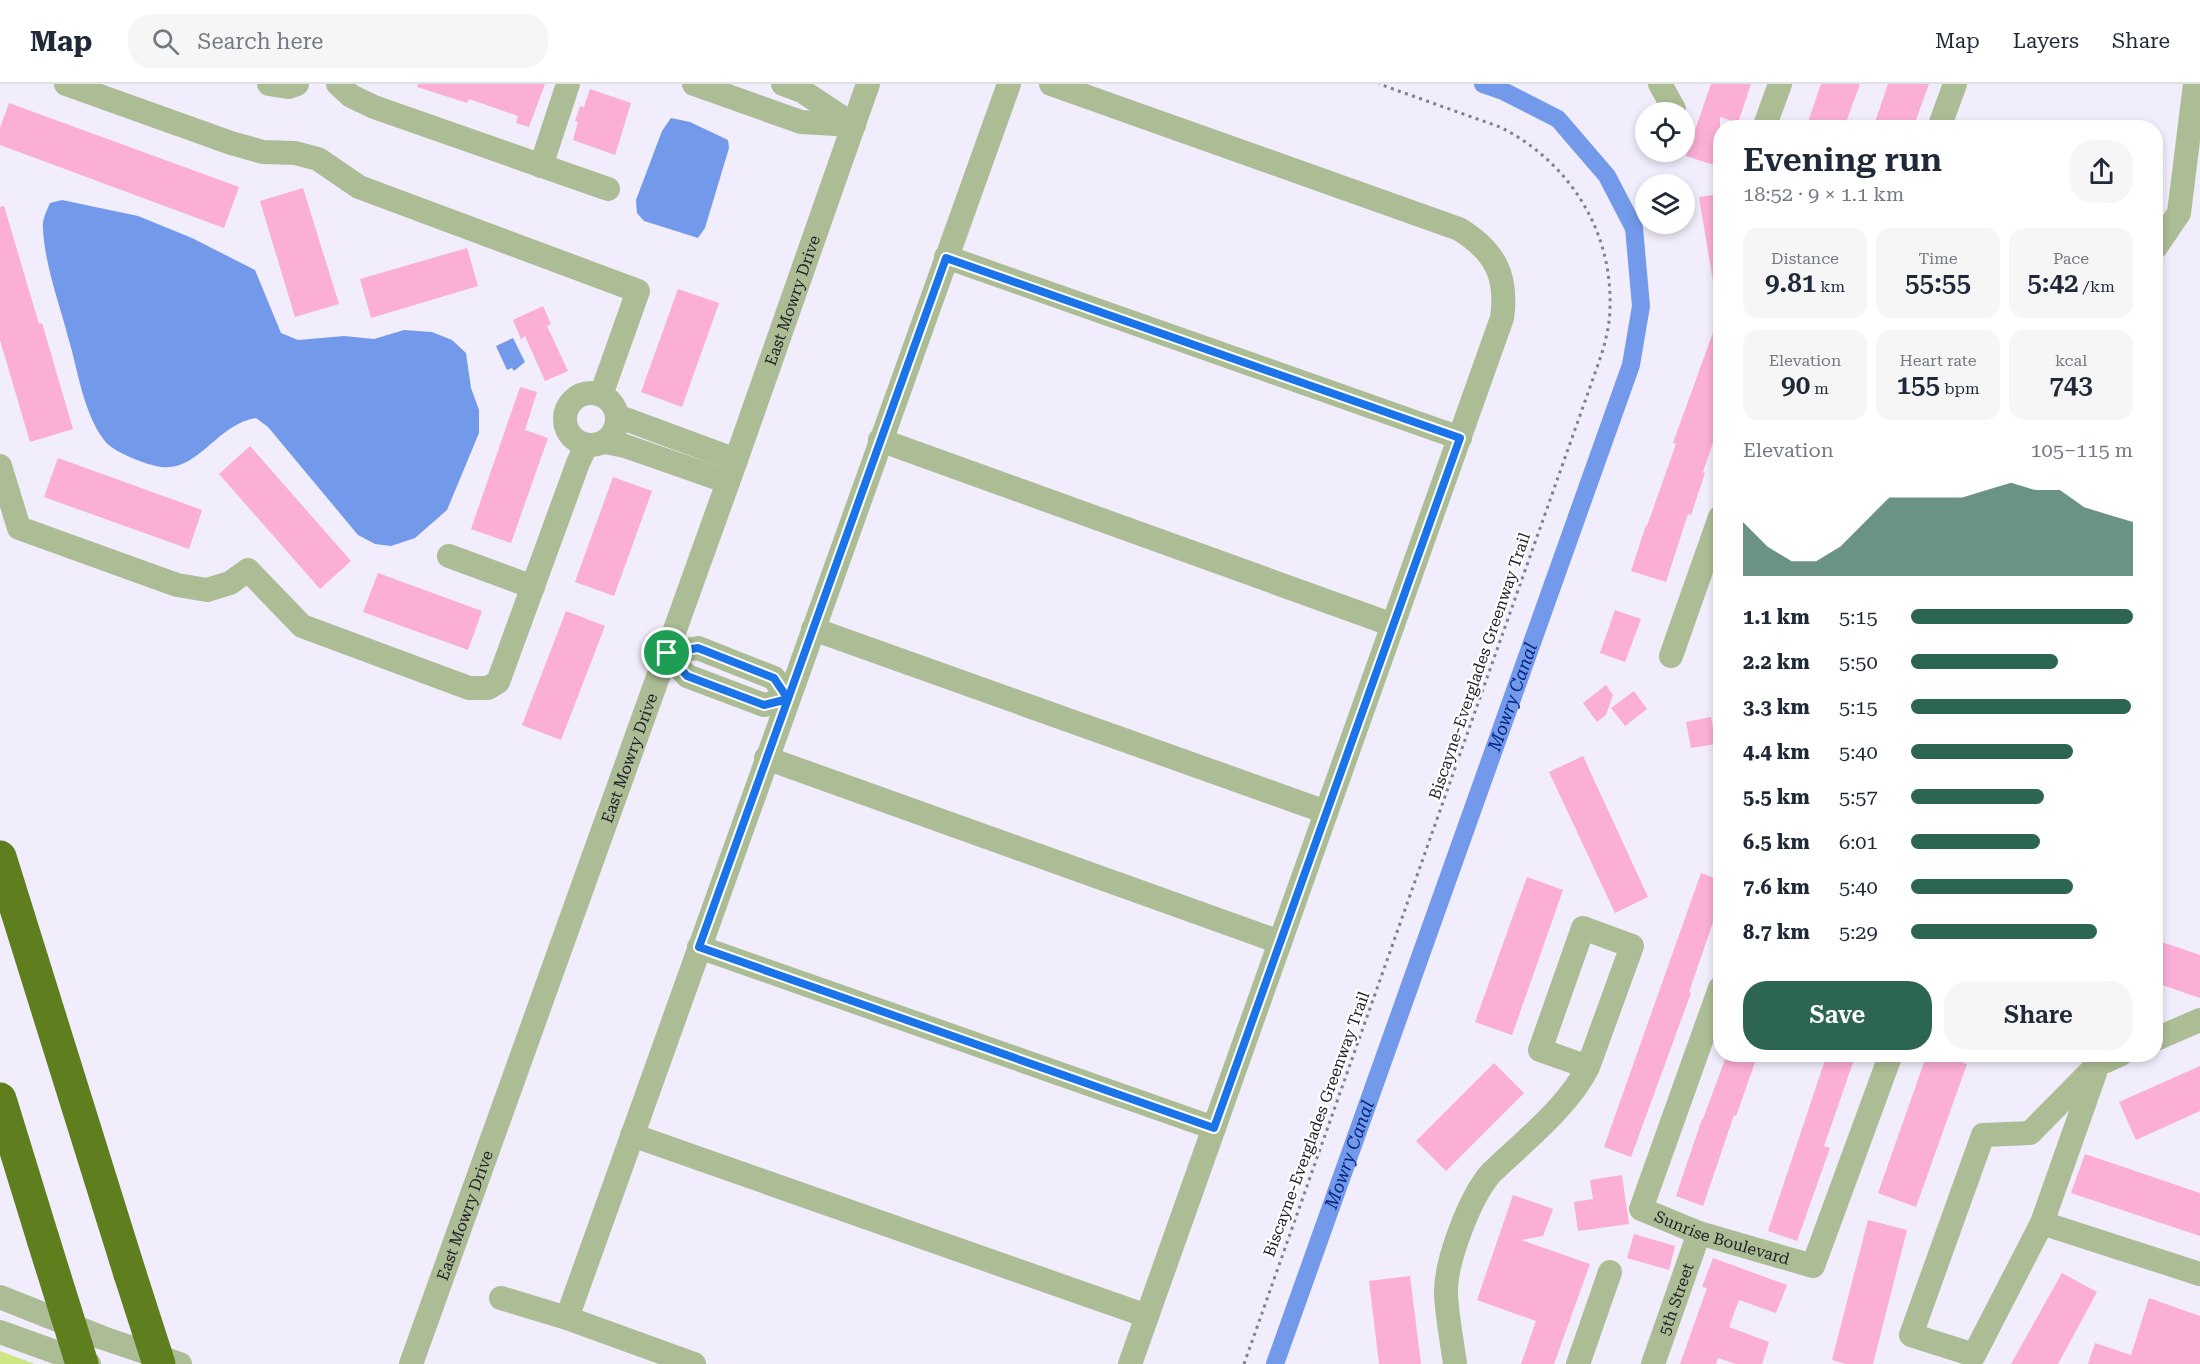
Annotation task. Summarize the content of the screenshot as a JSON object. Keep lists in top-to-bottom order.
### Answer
{
  "streets": {
    "street": ["East Mowry Drive", "Sunrise Boulevard", "5th Street"],
    "path": ["Biscayne-Everglades Greenway Trail"]
  },
  "crossings": [
    ["Sunrise Boulevard", "5th Street"]
  ],
  "water": ["Mowry Canal"],
  "page": {
    "header": "Map",
    "search": "Search here",
    "nav": ["Map", "Layers", "Share"],
    "heading": ["Evening run", "18:52 · 9 × 1.1 km"],
    "stats": [
      ["Distance", "9.81 km"],
      ["Time", "55:55"],
      ["Pace", "5:42 /km"],
      ["Elevation", "90 m"],
      ["Heart rate", "155 bpm"],
      ["kcal", "743"]
    ],
    "chart": ["Elevation", "105–115 m"],
    "list": [
      {
        "name": "1.1 km",
        "note": "5:15"
      },
      {
        "name": "2.2 km",
        "note": "5:50"
      },
      {
        "name": "3.3 km",
        "note": "5:15"
      },
      {
        "name": "4.4 km",
        "note": "5:40"
      },
      {
        "name": "5.5 km",
        "note": "5:57"
      },
      {
        "name": "6.5 km",
        "note": "6:01"
      },
      {
        "name": "7.6 km",
        "note": "5:40"
      },
      {
        "name": "8.7 km",
        "note": "5:29"
      }
    ],
    "buttons": ["Save", "Share"]
  }
}
